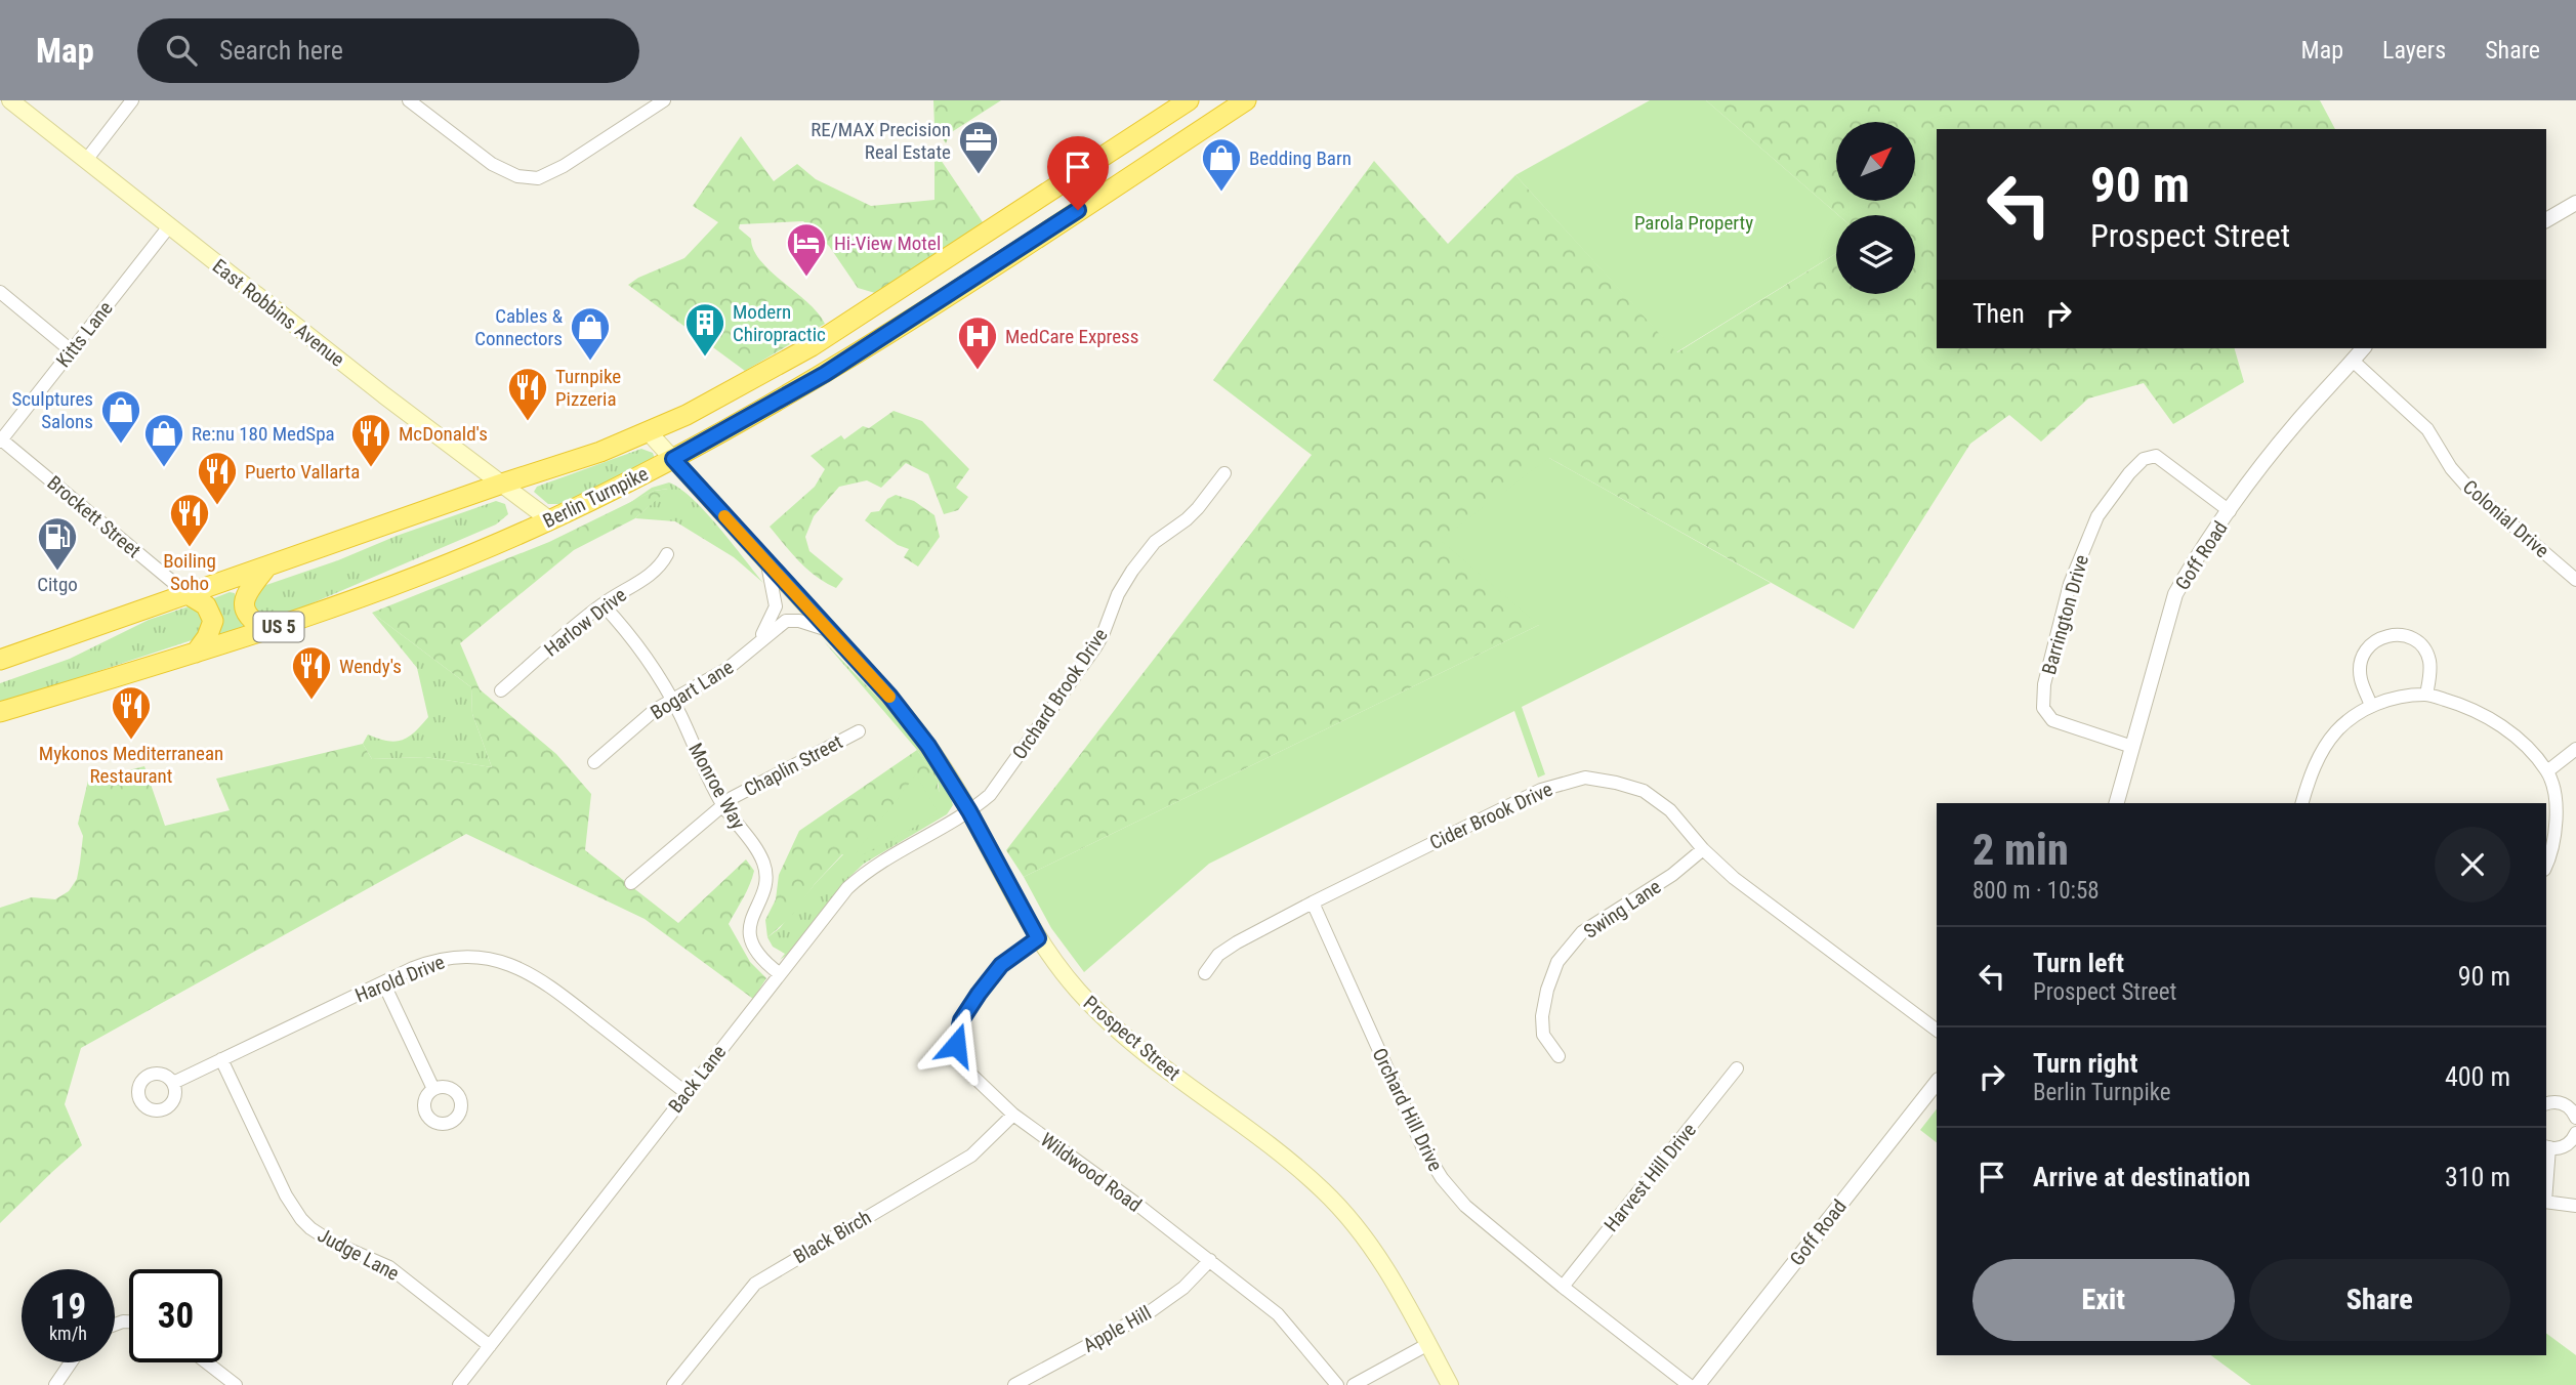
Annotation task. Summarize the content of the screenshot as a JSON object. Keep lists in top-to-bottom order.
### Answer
{
  "streets": {
    "highway": ["Berlin Turnpike", "US 5"],
    "main road": ["East Robbins Avenue", "Prospect Street"],
    "street": [
      "Kitts Lane",
      "Brockett Street",
      "Colonial Drive",
      "Goff Road",
      "Barrington Drive",
      "Harlow Drive",
      "Bogart Lane",
      "Orchard Brook Drive",
      "Chaplin Street",
      "Monroe Way",
      "Cider Brook Drive",
      "Swing Lane",
      "Harold Drive",
      "Back Lane",
      "Orchard Hill Drive",
      "Wildwood Road",
      "Harvest Hill Drive",
      "Black Birch",
      "Judge Lane",
      "Apple Hill"
    ]
  },
  "crossings": [
    ["East Robbins Avenue", "Kitts Lane"],
    ["East Robbins Avenue", "Berlin Turnpike"],
    ["Kitts Lane", "Brockett Street"],
    ["Berlin Turnpike", "Brockett Street"],
    ["Berlin Turnpike", "Prospect Street"],
    ["Colonial Drive", "Goff Road"],
    ["Goff Road", "Barrington Drive"],
    ["Harlow Drive", "Monroe Way"],
    ["Bogart Lane", "Monroe Way"],
    ["Bogart Lane", "Prospect Street"],
    ["Orchard Brook Drive", "Prospect Street"],
    ["Orchard Brook Drive", "Back Lane"],
    ["Chaplin Street", "Monroe Way"],
    ["Monroe Way", "Back Lane"],
    ["Cider Brook Drive", "Swing Lane"],
    ["Cider Brook Drive", "Orchard Hill Drive"],
    ["Harold Drive", "Back Lane"],
    ["Harold Drive", "Judge Lane"],
    ["Prospect Street", "Back Lane"],
    ["Prospect Street", "Wildwood Road"],
    ["Back Lane", "Judge Lane"],
    ["Orchard Hill Drive", "Harvest Hill Drive"],
    ["Wildwood Road", "Black Birch"],
    ["Wildwood Road", "Apple Hill"]
  ],
  "parks": ["Parola Property"],
  "places": {
    "office": ["RE/MAX Precision Real Estate"],
    "shop": [
      "Bedding Barn",
      "Cables & Connectors",
      "Sculptures Salons",
      "Re:nu 180 MedSpa"
    ],
    "hotel": ["Hi-View Motel"],
    "building": ["Modern Chiropractic"],
    "hospital": ["MedCare Express"],
    "restaurant": [
      "Turnpike Pizzeria",
      "McDonald's",
      "Puerto Vallarta",
      "Boiling Soho",
      "Wendy's",
      "Mykonos Mediterranean Restaurant"
    ],
    "fuel station": ["Citgo"]
  },
  "north": "top right",
  "page": {
    "header": "Map",
    "search": "Search here",
    "nav": ["Map", "Layers", "Share"],
    "turn": ["90 m", "Prospect Street"],
    "then": "Then",
    "heading": ["2 min", "800 m · 10:58"],
    "list": [
      {
        "name": "Turn left",
        "note": "Prospect Street",
        "value": "90 m"
      },
      {
        "name": "Turn right",
        "note": "Berlin Turnpike",
        "value": "400 m"
      },
      {
        "name": "Arrive at destination",
        "value": "310 m"
      }
    ],
    "buttons": ["Exit", "Share"],
    "speed": "19 km/h",
    "limit": "30"
  }
}
